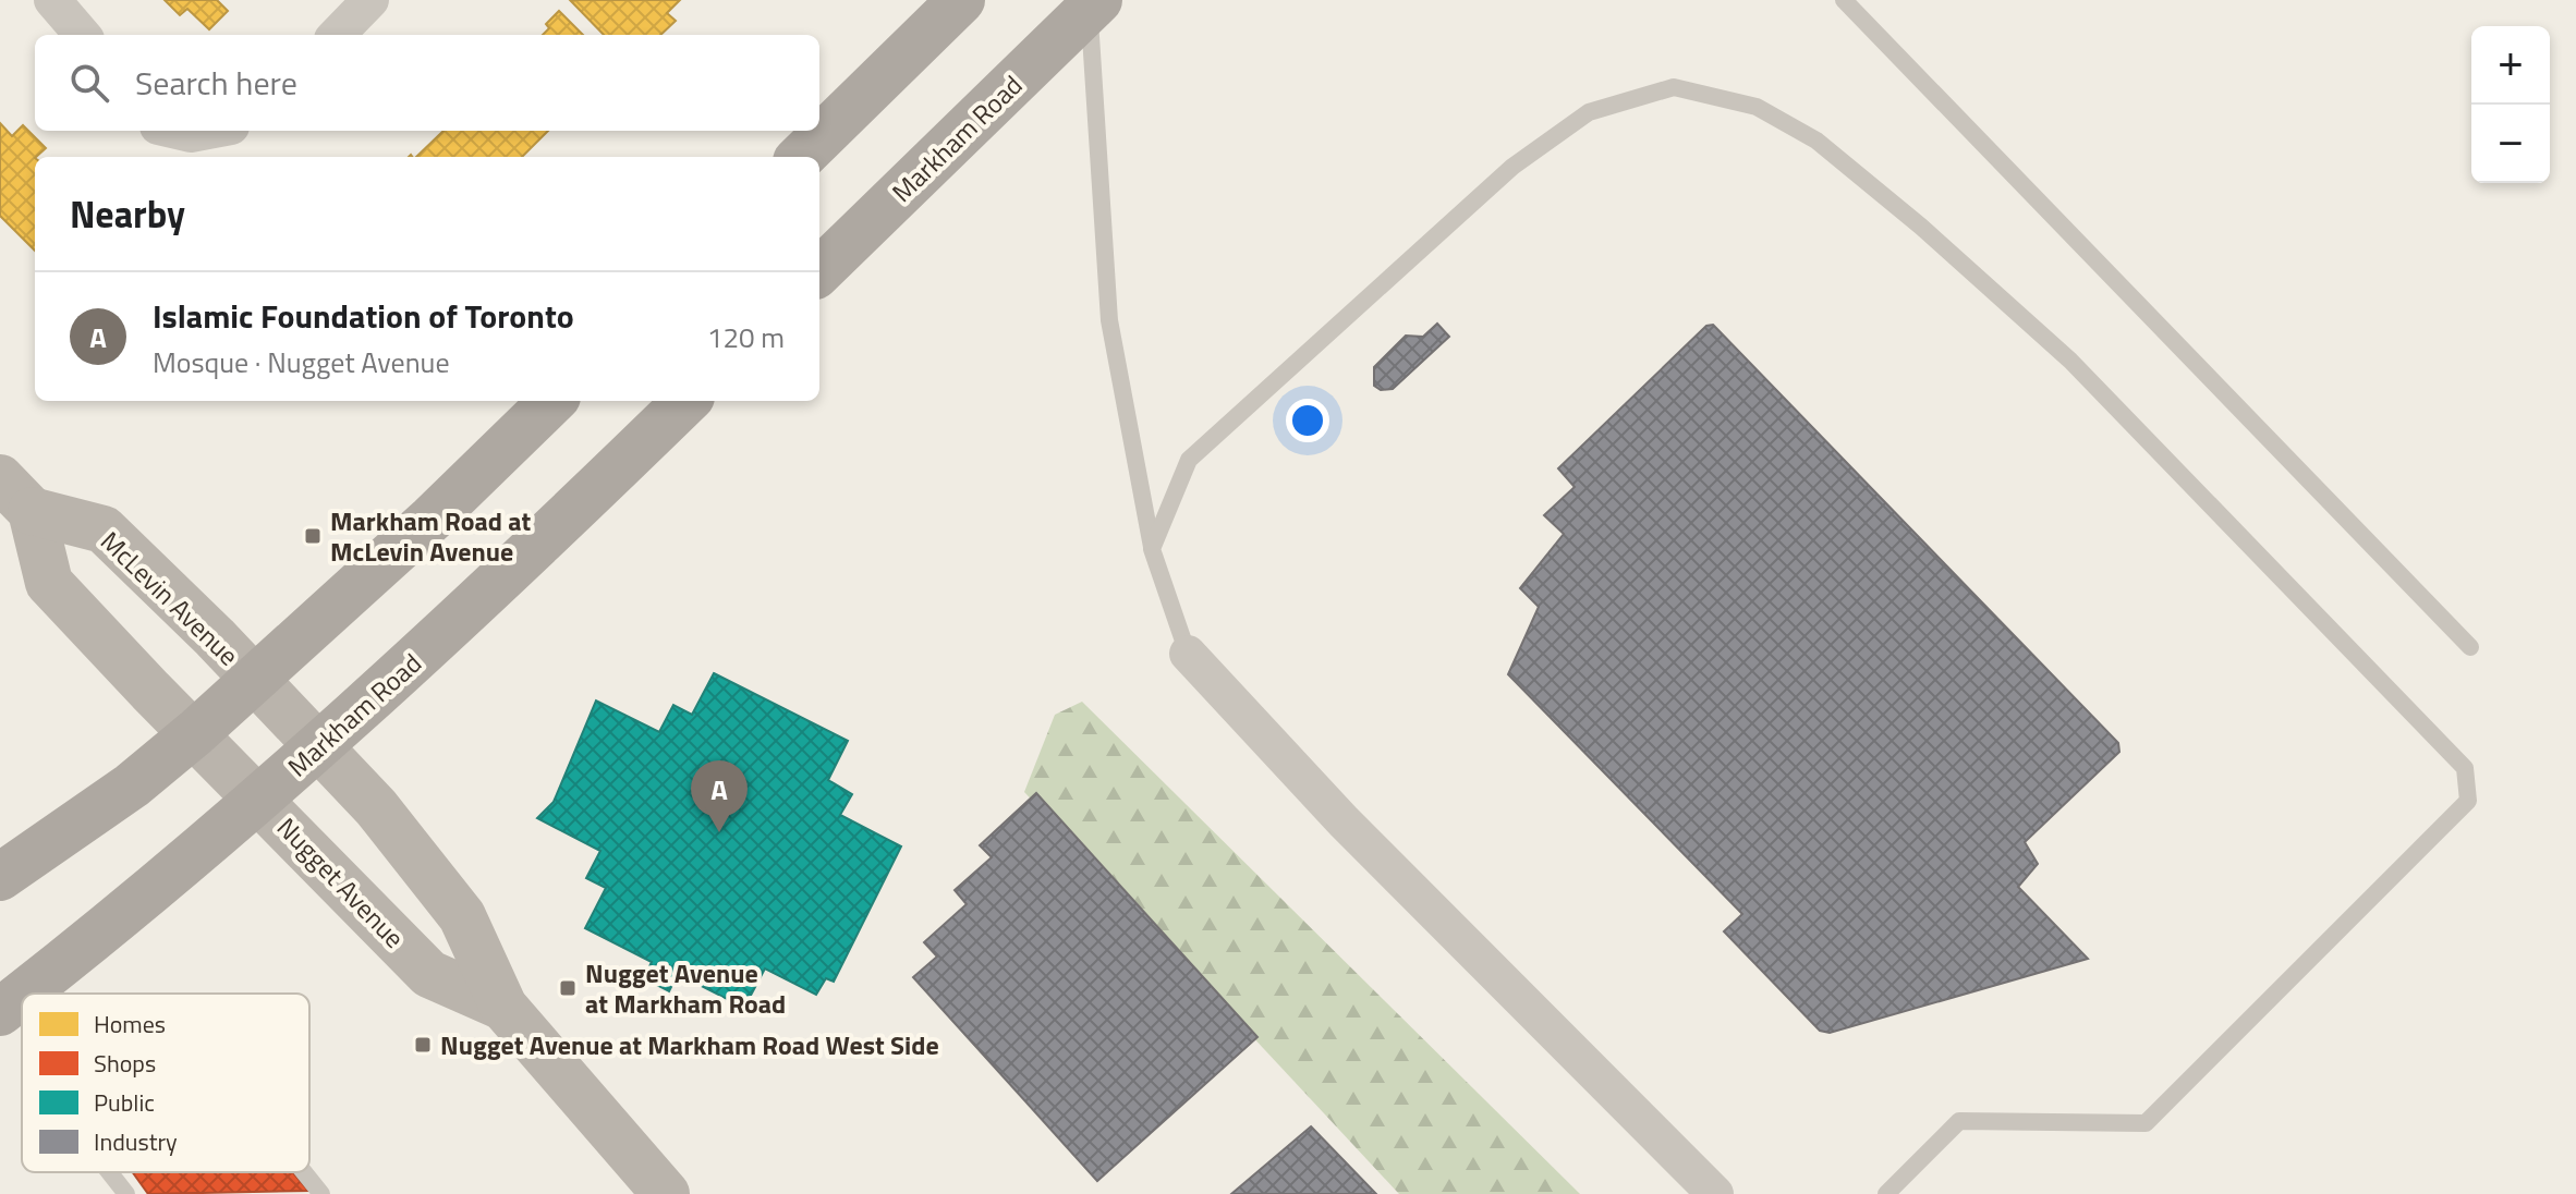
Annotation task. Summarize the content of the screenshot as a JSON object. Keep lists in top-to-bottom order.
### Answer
{
  "streets": {
    "main road": ["Markham Road"],
    "street": ["McLevin Avenue", "Nugget Avenue"]
  },
  "crossings": [
    ["Markham Road", "Nugget Avenue"],
    ["McLevin Avenue", "Nugget Avenue"]
  ],
  "places": {
    "transit": ["Markham Road at McLevin Avenue", "Nugget Avenue at Markham Road", "Nugget Avenue at Markham Road West Side"]
  },
  "legend": [
    "Homes",
    "Shops",
    "Public",
    "Industry"
  ],
  "page": {
    "map_buttons": ["+", "−"],
    "search": "Search here",
    "heading": "Nearby",
    "list": [
      {
        "mark": "A",
        "name": "Islamic Foundation of Toronto",
        "note": "Mosque · Nugget Avenue",
        "value": "120 m"
      }
    ],
    "pins": "A"
  }
}
